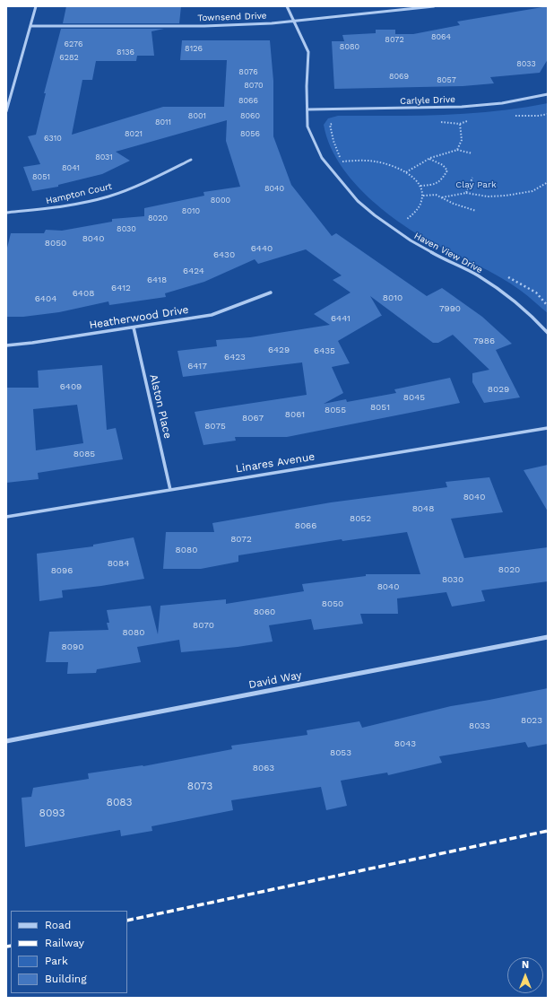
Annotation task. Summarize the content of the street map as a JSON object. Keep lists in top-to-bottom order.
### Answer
{
  "streets": {
    "street": [
      "Townsend Drive",
      "Carlyle Drive",
      "Hampton Court",
      "Haven View Drive",
      "Heatherwood Drive",
      "Alston Place",
      "Linares Avenue",
      "David Way"
    ]
  },
  "crossings": [
    ["Townsend Drive", "Haven View Drive"],
    ["Carlyle Drive", "Haven View Drive"],
    ["Heatherwood Drive", "Alston Place"],
    ["Alston Place", "Linares Avenue"]
  ],
  "parks": ["Clay Park"],
  "house_numbers": [
    "8064",
    "8072",
    "6276",
    "8080",
    "8126",
    "8136",
    "6282",
    "8033",
    "8076",
    "8069",
    "8057",
    "8070",
    "8066",
    "8001",
    "8060",
    "8011",
    "8021",
    "8056",
    "6310",
    "8031",
    "8041",
    "8051",
    "8040",
    "8000",
    "8010",
    "8020",
    "8030",
    "8040",
    "8050",
    "6440",
    "6430",
    "6424",
    "6418",
    "6412",
    "6408",
    "8010",
    "6404",
    "7990",
    "6441",
    "7986",
    "6429",
    "6435",
    "6423",
    "6417",
    "6409",
    "8029",
    "8045",
    "8051",
    "8055",
    "8061",
    "8067",
    "8075",
    "8085",
    "8040",
    "8048",
    "8052",
    "8066",
    "8072",
    "8080",
    "8084",
    "8020",
    "8096",
    "8030",
    "8040",
    "8050",
    "8060",
    "8070",
    "8080",
    "8090",
    "8023",
    "8033",
    "8043",
    "8053",
    "8063",
    "8073",
    "8083",
    "8093"
  ],
  "legend": [
    "Road",
    "Railway",
    "Park",
    "Building"
  ],
  "north": "top"
}
